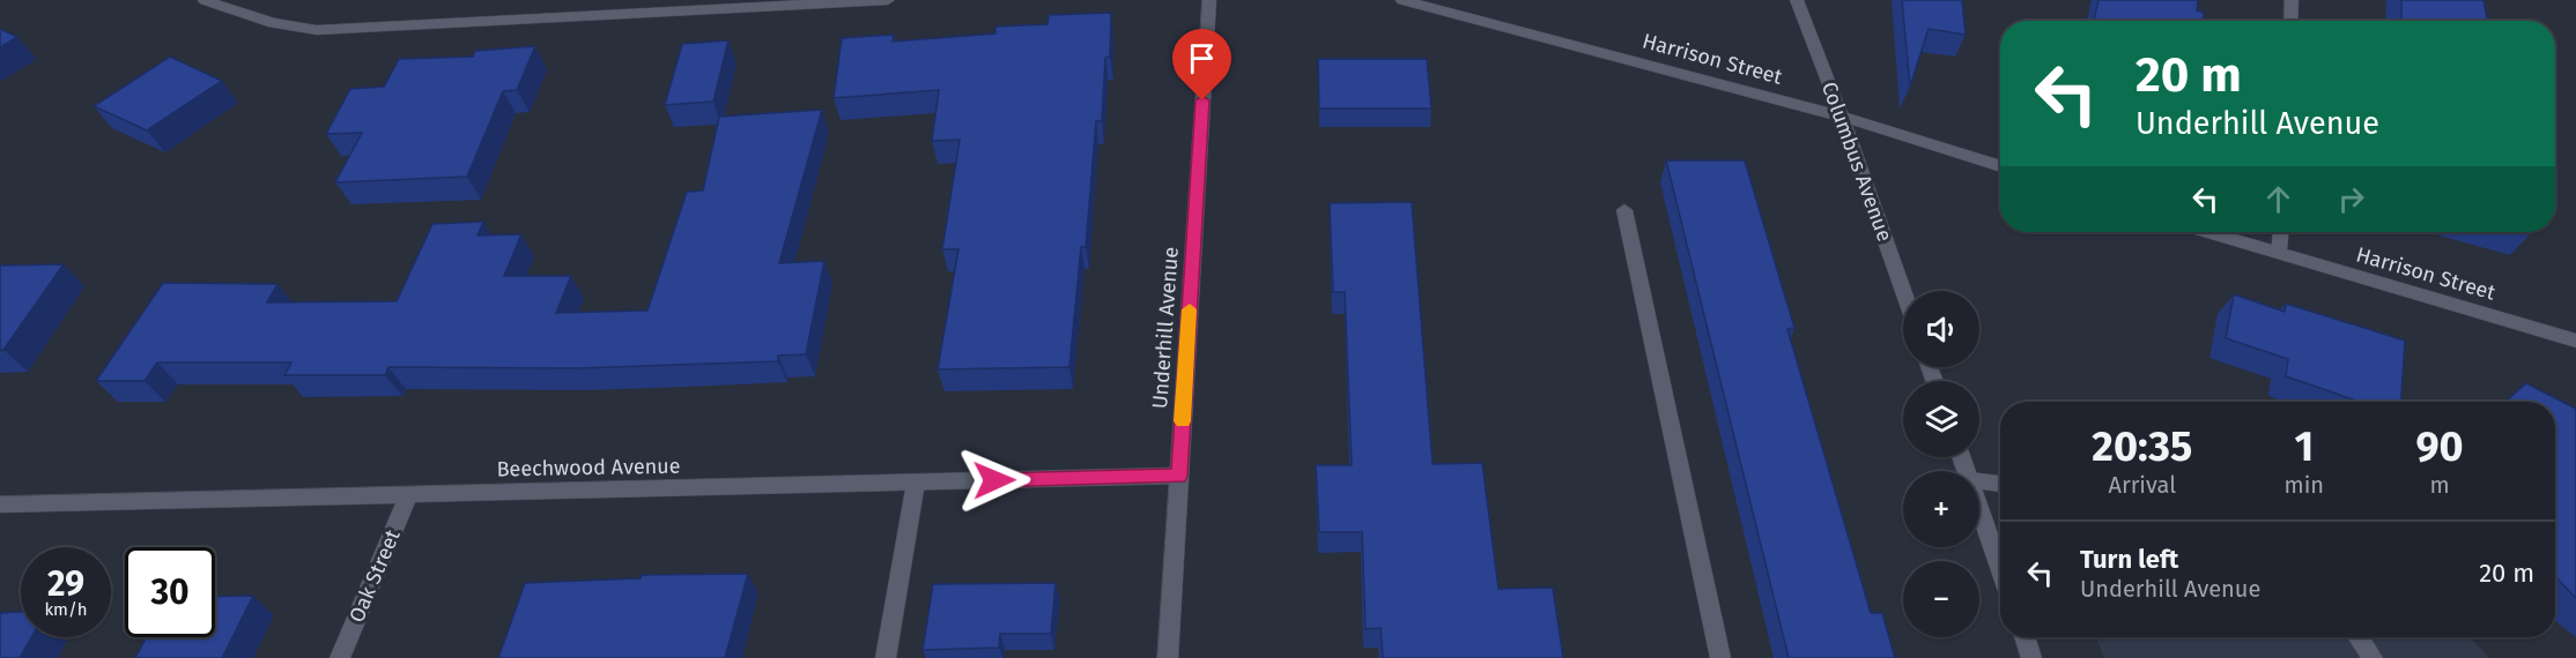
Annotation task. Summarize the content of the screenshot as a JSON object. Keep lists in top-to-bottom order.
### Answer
{
  "streets": {
    "street": [
      "Harrison Street",
      "Columbus Avenue",
      "Underhill Avenue",
      "Beechwood Avenue",
      "Oak Street"
    ]
  },
  "crossings": [
    ["Harrison Street", "Columbus Avenue"],
    ["Underhill Avenue", "Beechwood Avenue"],
    ["Beechwood Avenue", "Oak Street"]
  ],
  "page": {
    "turn": ["20 m", "Underhill Avenue"],
    "map_buttons": ["+", "−"],
    "eta": [
      "20:35",
      "Arrival",
      "1",
      "min",
      "90",
      "m"
    ],
    "list": [
      {
        "name": "Turn left",
        "note": "Underhill Avenue",
        "value": "20 m"
      }
    ],
    "speed": "29 km/h",
    "limit": "30"
  }
}
